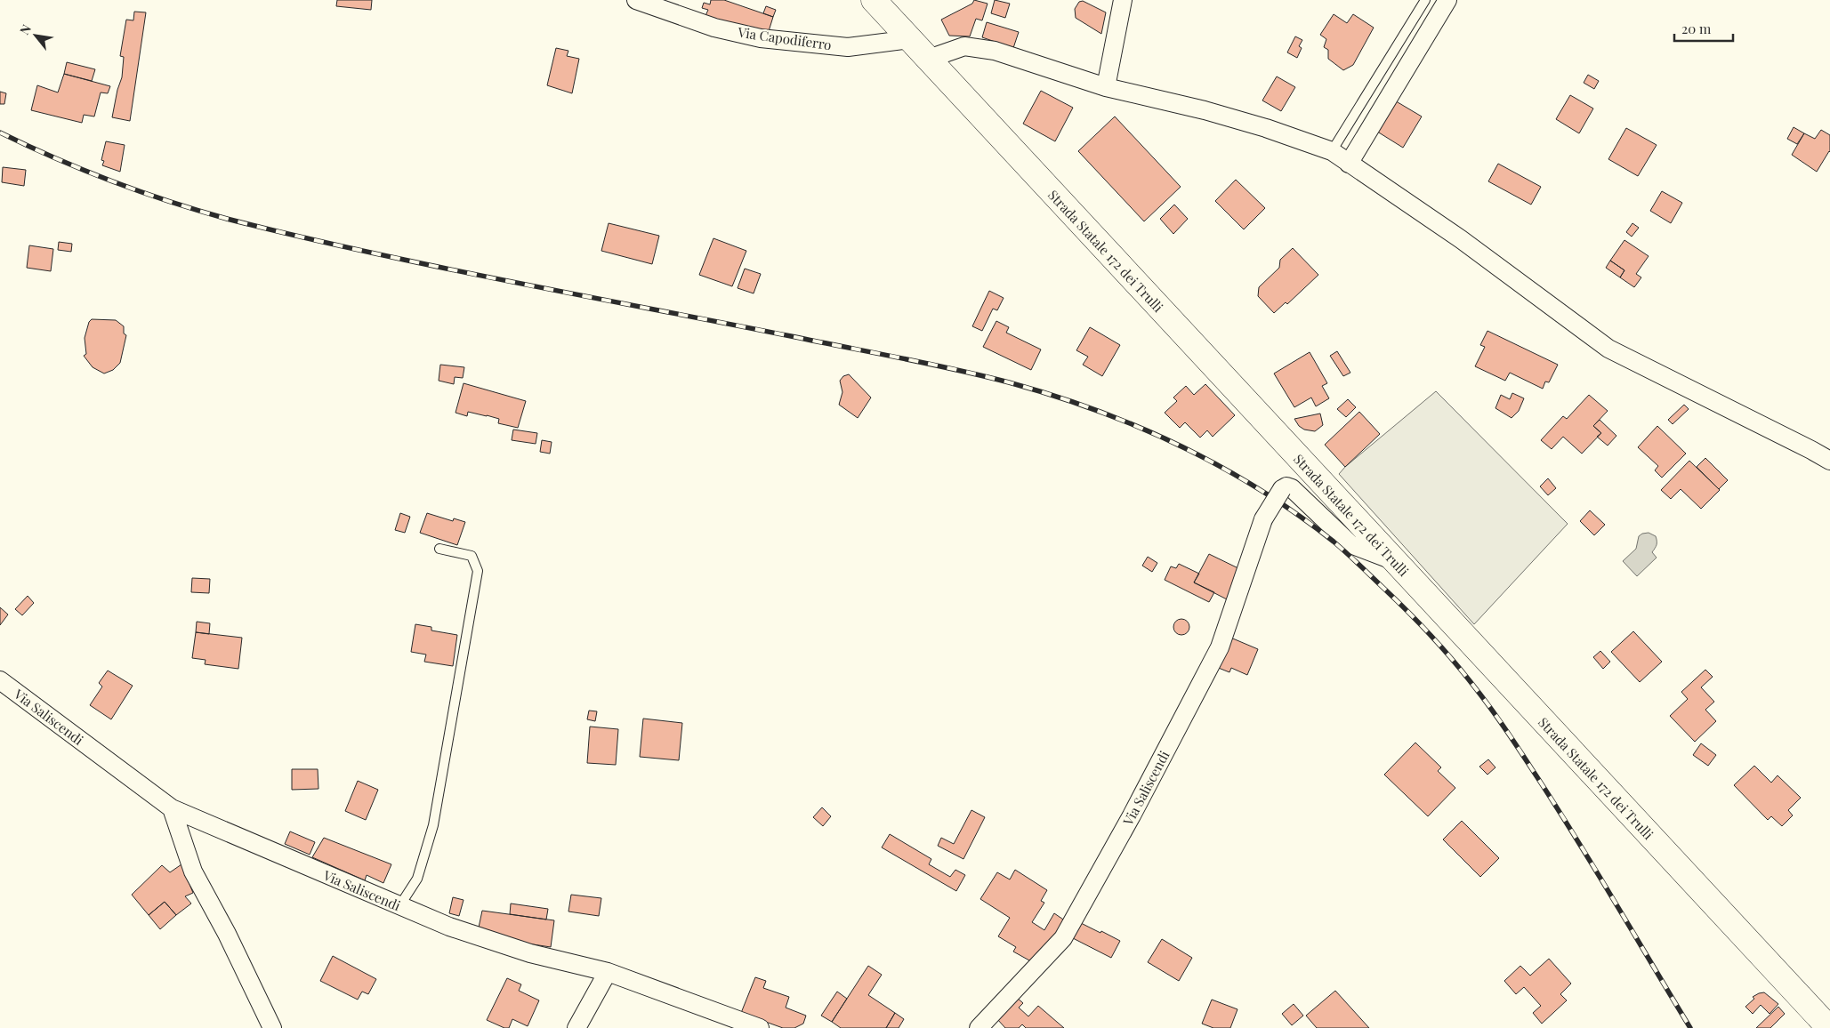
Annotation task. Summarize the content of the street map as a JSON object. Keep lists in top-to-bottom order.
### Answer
{
  "streets": {
    "main road": ["Strada Statale 172 dei Trulli"],
    "street": ["Via Capodiferro", "Via Saliscendi"]
  },
  "crossings": [
    ["Via Capodiferro", "Strada Statale 172 dei Trulli"],
    ["Strada Statale 172 dei Trulli", "Via Saliscendi"]
  ],
  "scale_bar": "20 m",
  "north": "top left"
}
